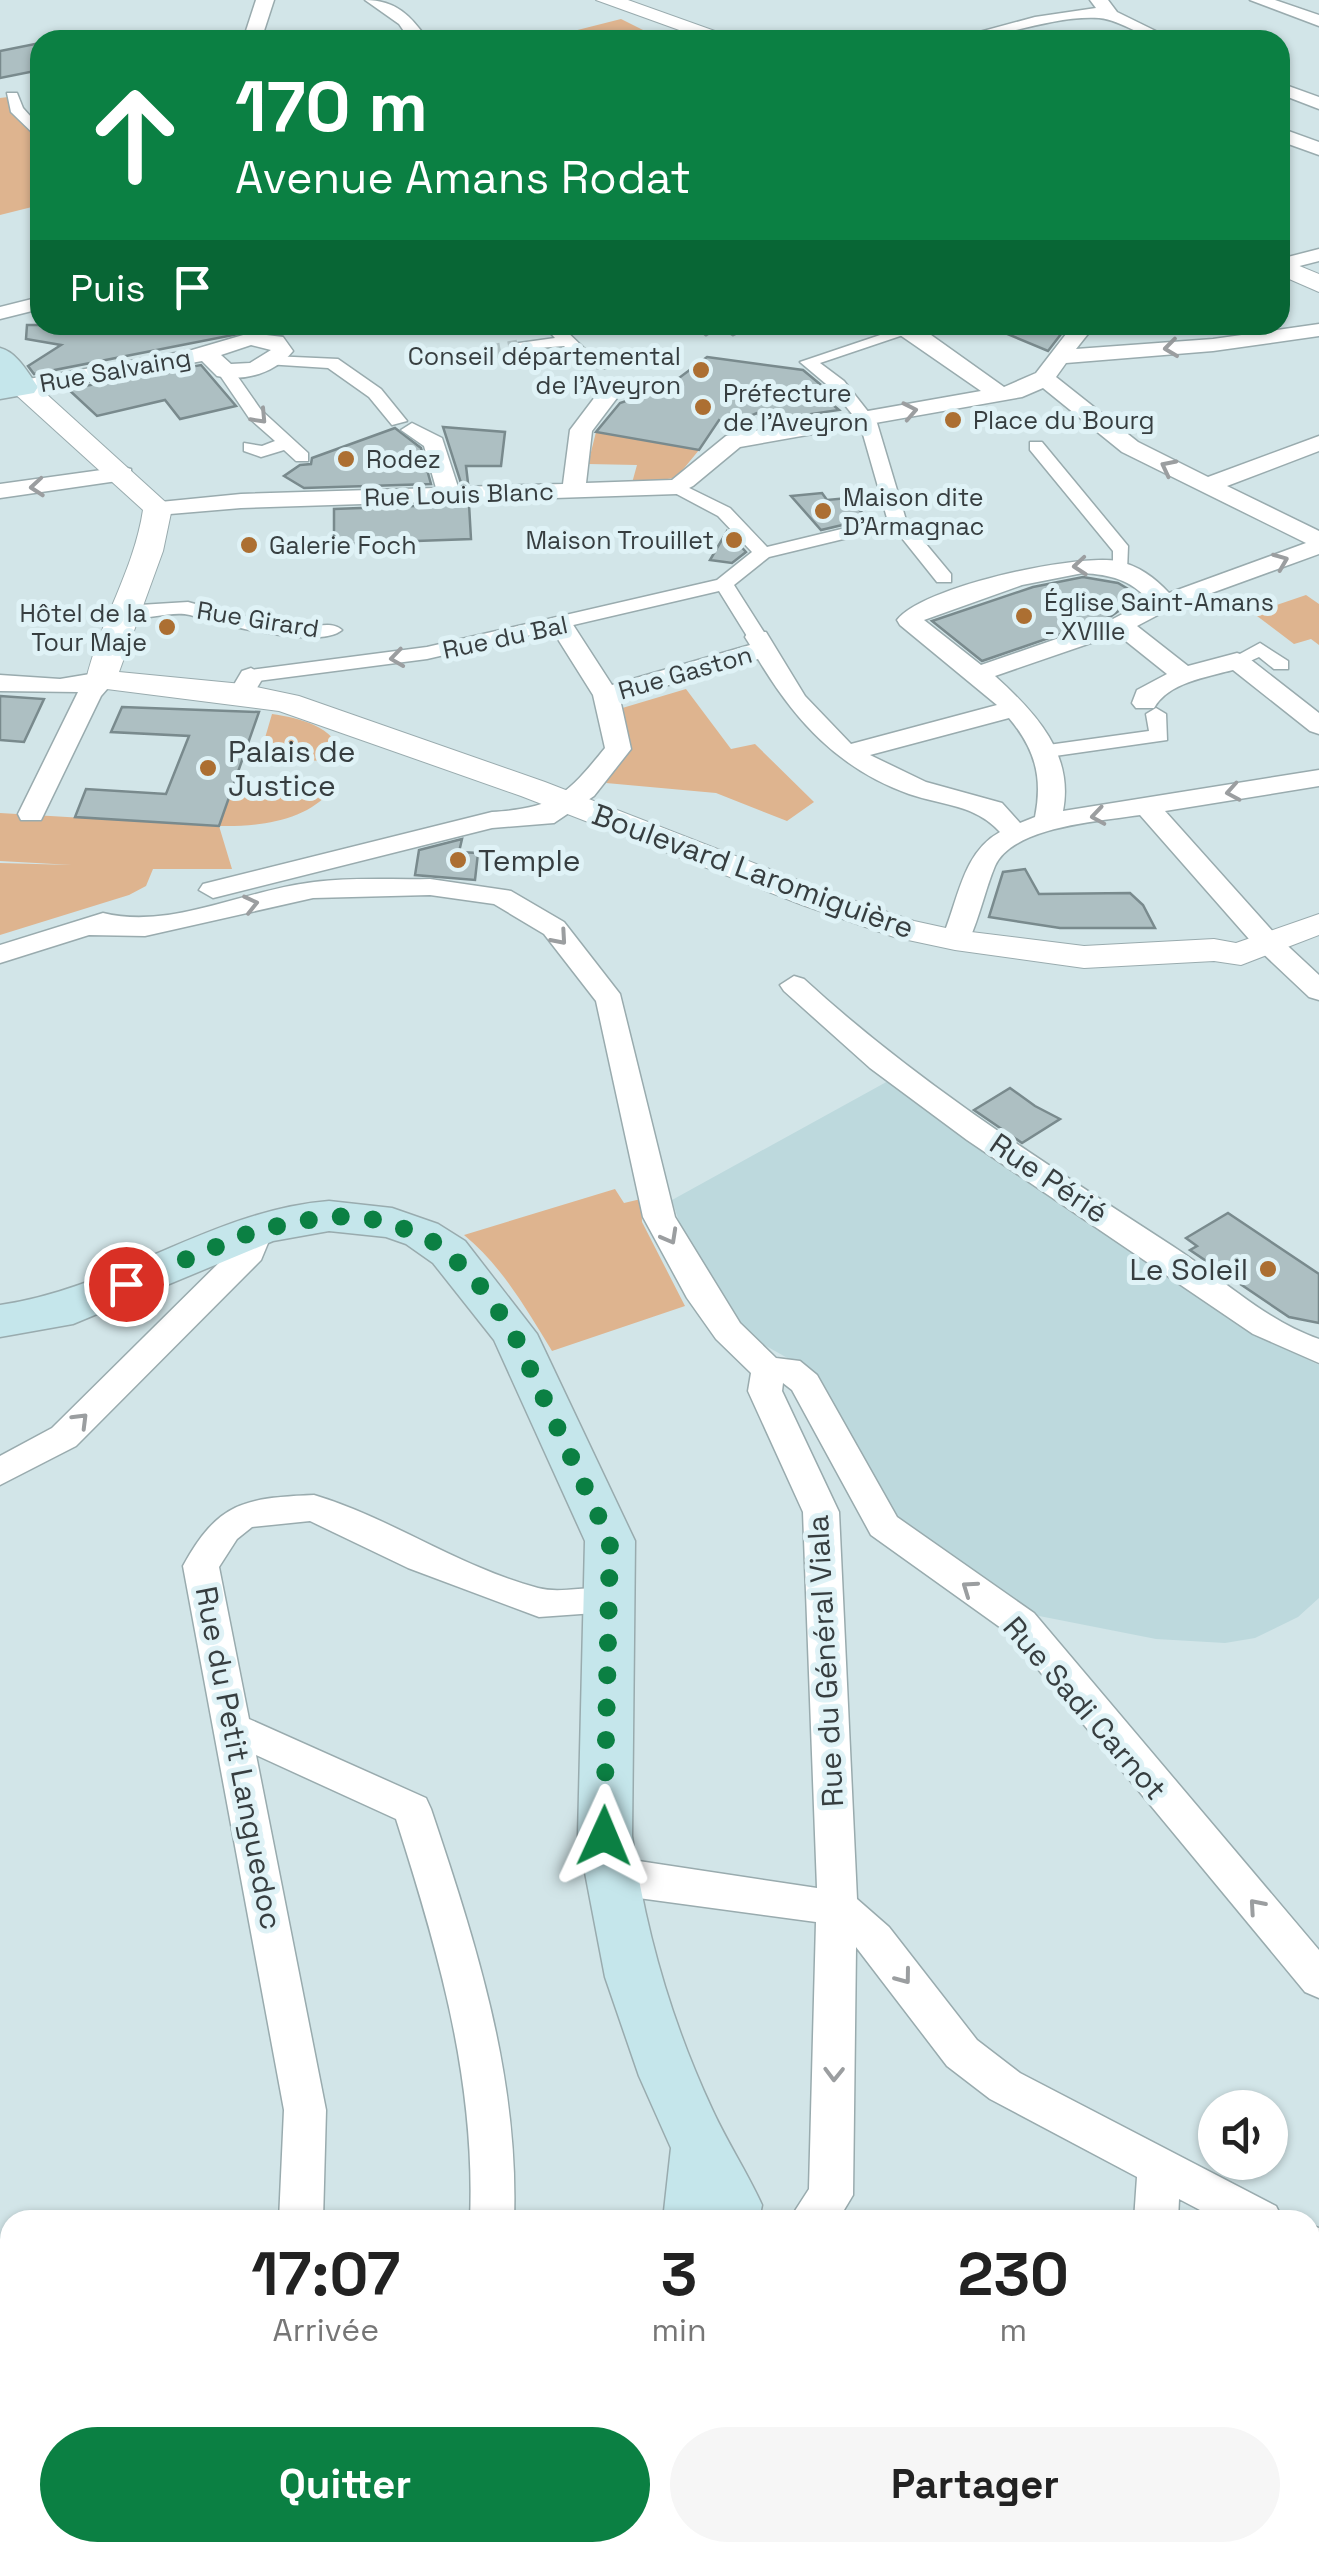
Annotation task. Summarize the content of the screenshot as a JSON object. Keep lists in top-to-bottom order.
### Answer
{
  "streets": {
    "street": [
      "Rue Salvaing",
      "Rue Louis Blanc",
      "Rue Girard",
      "Rue du Bal",
      "Rue Gaston",
      "Boulevard Laromiguière",
      "Rue Périé",
      "Rue du Général Viala",
      "Rue Sadi Carnot",
      "Rue du Petit Languedoc"
    ]
  },
  "crossings": [
    ["Rue du Bal", "Boulevard Laromiguière"],
    ["Rue du Général Viala", "Rue Sadi Carnot"]
  ],
  "one_way": ["Rue du Général Viala", "Rue Sadi Carnot"],
  "places": [
    "Conseil départemental de l'Aveyron",
    "Préfecture de l'Aveyron",
    "Place du Bourg",
    "Rodez",
    "Maison dite D'Armagnac",
    "Maison Trouillet",
    "Galerie Foch",
    "Église Saint-Amans - XVIIIe",
    "Hôtel de la Tour Maje",
    "Palais de Justice",
    "Temple",
    "Le Soleil"
  ],
  "page": {
    "turn": ["170 m", "Avenue Amans Rodat"],
    "then": "Puis",
    "eta": [
      "17:07",
      "Arrivée",
      "3",
      "min",
      "230",
      "m"
    ],
    "buttons": ["Quitter", "Partager"]
  }
}
